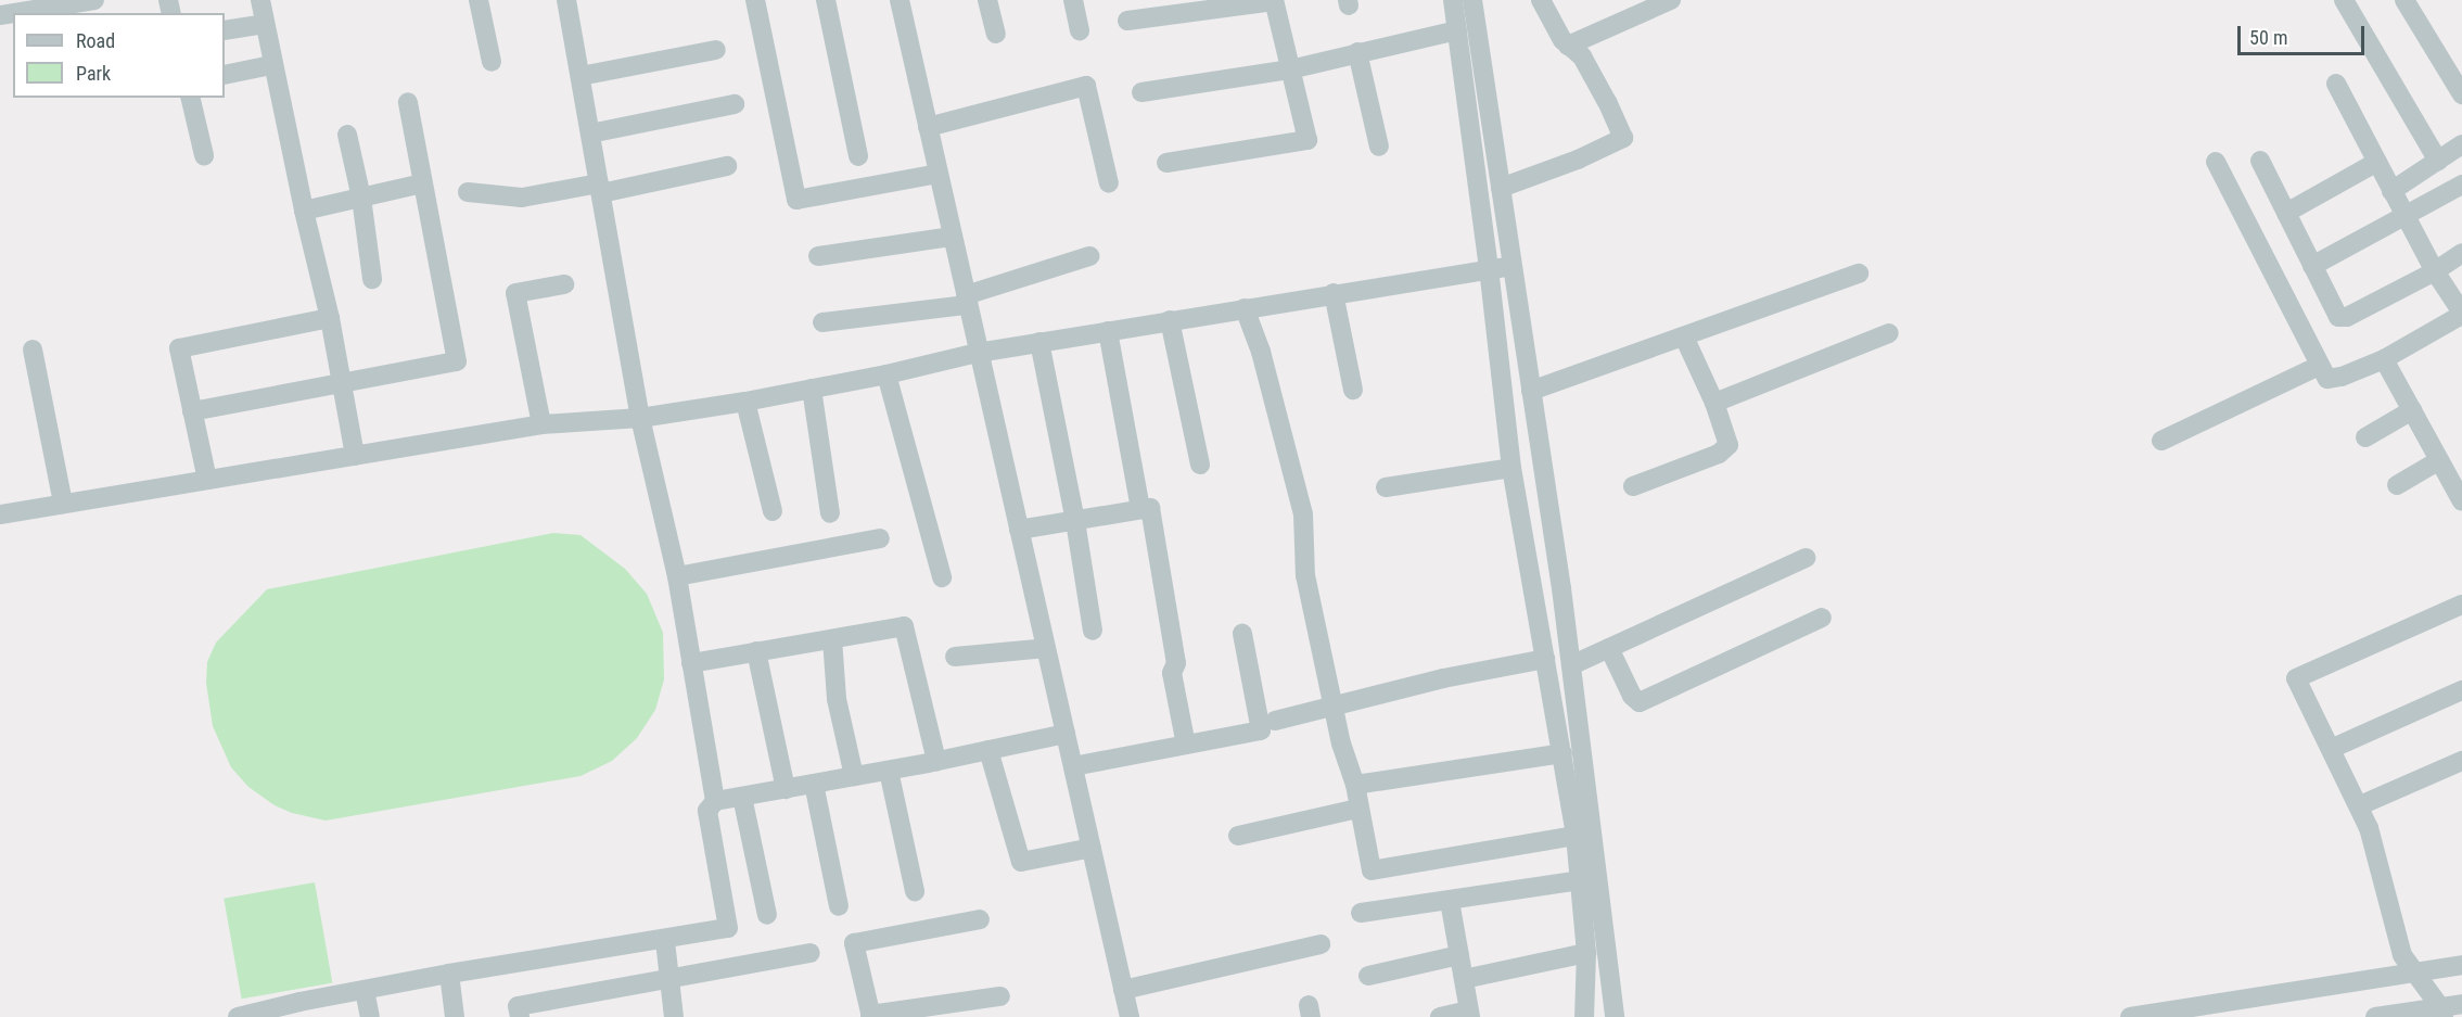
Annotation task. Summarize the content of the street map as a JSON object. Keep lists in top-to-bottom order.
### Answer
{
  "legend": ["Road", "Park"],
  "scale_bar": "50 m"
}
